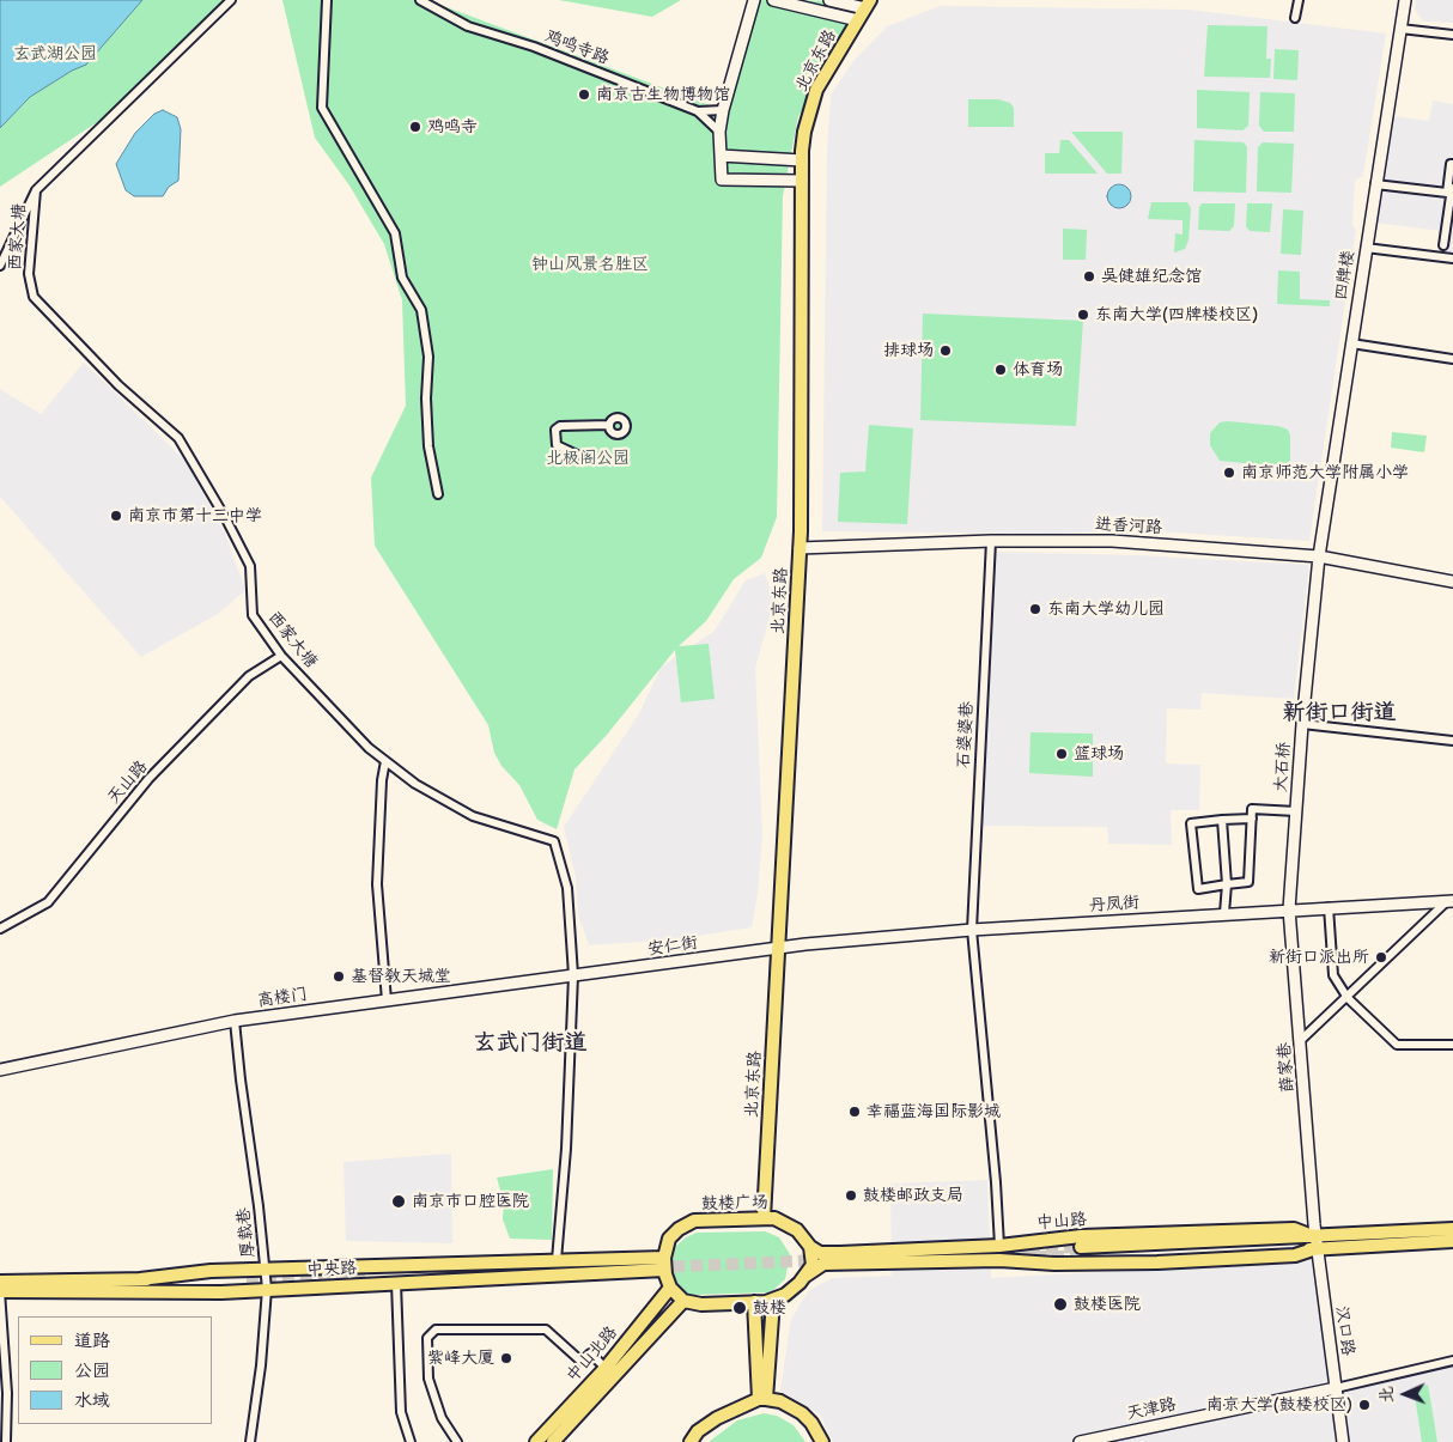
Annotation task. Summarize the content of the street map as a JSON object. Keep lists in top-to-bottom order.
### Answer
{
  "streets": {
    "main road": [
      "北京东路",
      "鼓楼广场",
      "中山路",
      "中央路",
      "中山北路"
    ],
    "street": [
      "鸡鸣寺路",
      "西家大塘",
      "四牌楼",
      "进香河路",
      "石婆婆巷",
      "大石桥",
      "天山路",
      "丹凤街",
      "安仁街",
      "高楼门",
      "薛家巷",
      "厚载巷",
      "汉口路",
      "天津路"
    ]
  },
  "crossings": [
    ["北京东路", "进香河路"],
    ["北京东路", "丹凤街"],
    ["北京东路", "安仁街"],
    ["北京东路", "鼓楼广场"],
    ["北京东路", "中山路"],
    ["北京东路", "中央路"],
    ["北京东路", "中山北路"],
    ["西家大塘", "天山路"],
    ["西家大塘", "安仁街"],
    ["西家大塘", "高楼门"],
    ["四牌楼", "进香河路"],
    ["四牌楼", "大石桥"],
    ["进香河路", "石婆婆巷"],
    ["进香河路", "大石桥"],
    ["石婆婆巷", "丹凤街"],
    ["石婆婆巷", "中山路"],
    ["大石桥", "丹凤街"],
    ["大石桥", "薛家巷"],
    ["丹凤街", "安仁街"],
    ["丹凤街", "薛家巷"],
    ["安仁街", "高楼门"],
    ["高楼门", "厚载巷"],
    ["薛家巷", "中山路"],
    ["薛家巷", "汉口路"],
    ["鼓楼广场", "中山路"],
    ["鼓楼广场", "中央路"],
    ["鼓楼广场", "中山北路"],
    ["中山路", "中央路"],
    ["中山路", "汉口路"],
    ["中山路", "中山北路"],
    ["厚载巷", "中央路"],
    ["中央路", "中山北路"],
    ["汉口路", "天津路"]
  ],
  "districts": ["新街口街道", "玄武门街道"],
  "parks": ["玄武湖公园", "钟山风景名胜区", "北极阁公园"],
  "places": [
    "南京古生物博物馆",
    "鸡鸣寺",
    "吴健雄纪念馆",
    "东南大学(四牌楼校区)",
    "排球场",
    "体育场",
    "南京师范大学附属小学",
    "南京市第十三中学",
    "东南大学幼儿园",
    "篮球场",
    "新街口派出所",
    "基督教天城堂",
    "幸福蓝海国际影城",
    "鼓楼邮政支局",
    "南京市口腔医院",
    "鼓楼医院",
    "鼓楼",
    "紫峰大厦",
    "南京大学(鼓楼校区)"
  ],
  "legend": ["道路", "公园", "水域"],
  "north": "left"
}
